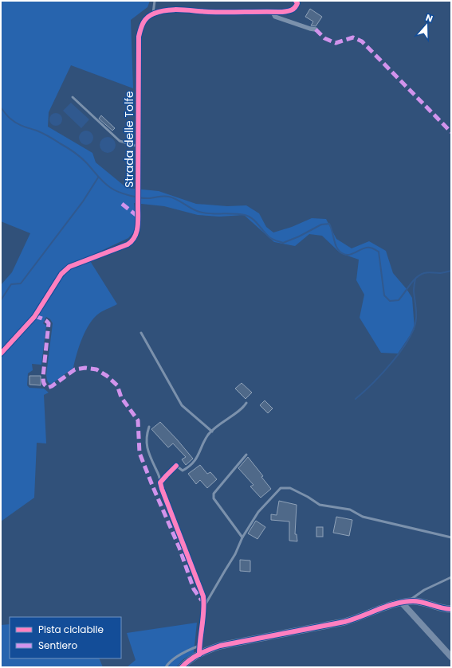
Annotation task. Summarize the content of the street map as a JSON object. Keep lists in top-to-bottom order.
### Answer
{
  "streets": {
    "street": ["Strada delle Tolfe"]
  },
  "legend": ["Pista ciclabile", "Sentiero"],
  "north": "top"
}
